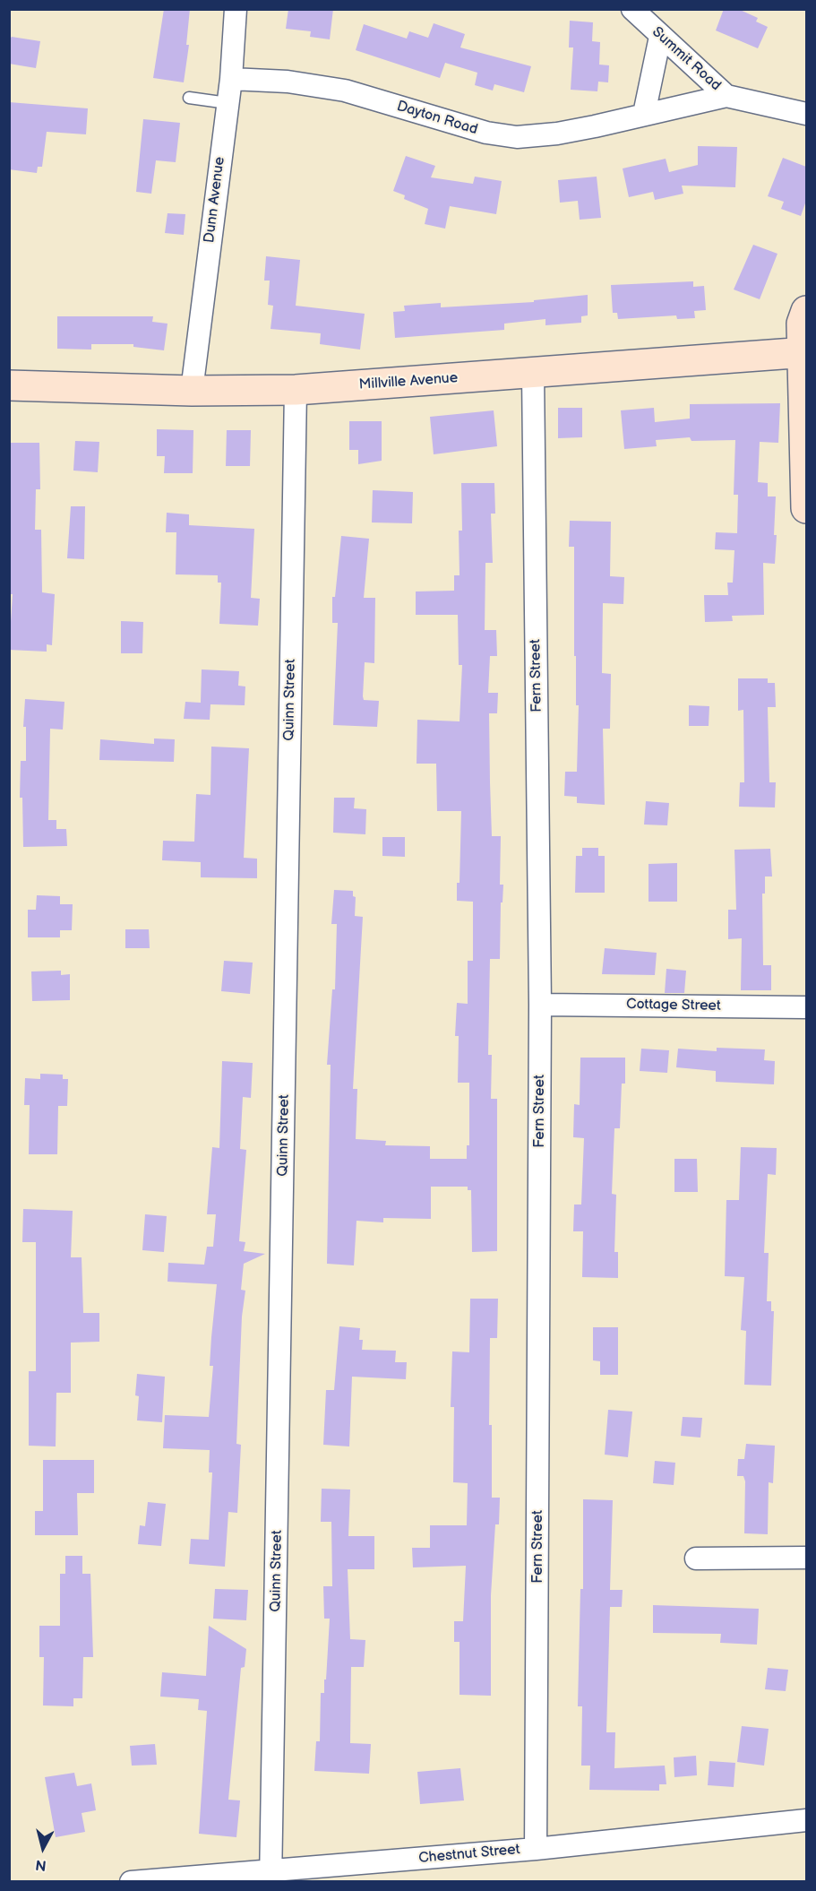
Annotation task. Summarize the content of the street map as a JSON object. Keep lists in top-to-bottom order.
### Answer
{
  "streets": {
    "street": [
      "Summit Road",
      "Dayton Road",
      "Dunn Avenue",
      "Millville Avenue",
      "Fern Street",
      "Quinn Street",
      "Cottage Street",
      "Chestnut Street"
    ]
  },
  "crossings": [
    ["Summit Road", "Dayton Road"],
    ["Dayton Road", "Dunn Avenue"],
    ["Dunn Avenue", "Millville Avenue"],
    ["Millville Avenue", "Fern Street"],
    ["Millville Avenue", "Quinn Street"],
    ["Fern Street", "Cottage Street"],
    ["Fern Street", "Chestnut Street"],
    ["Quinn Street", "Chestnut Street"]
  ],
  "north": "bottom"
}
